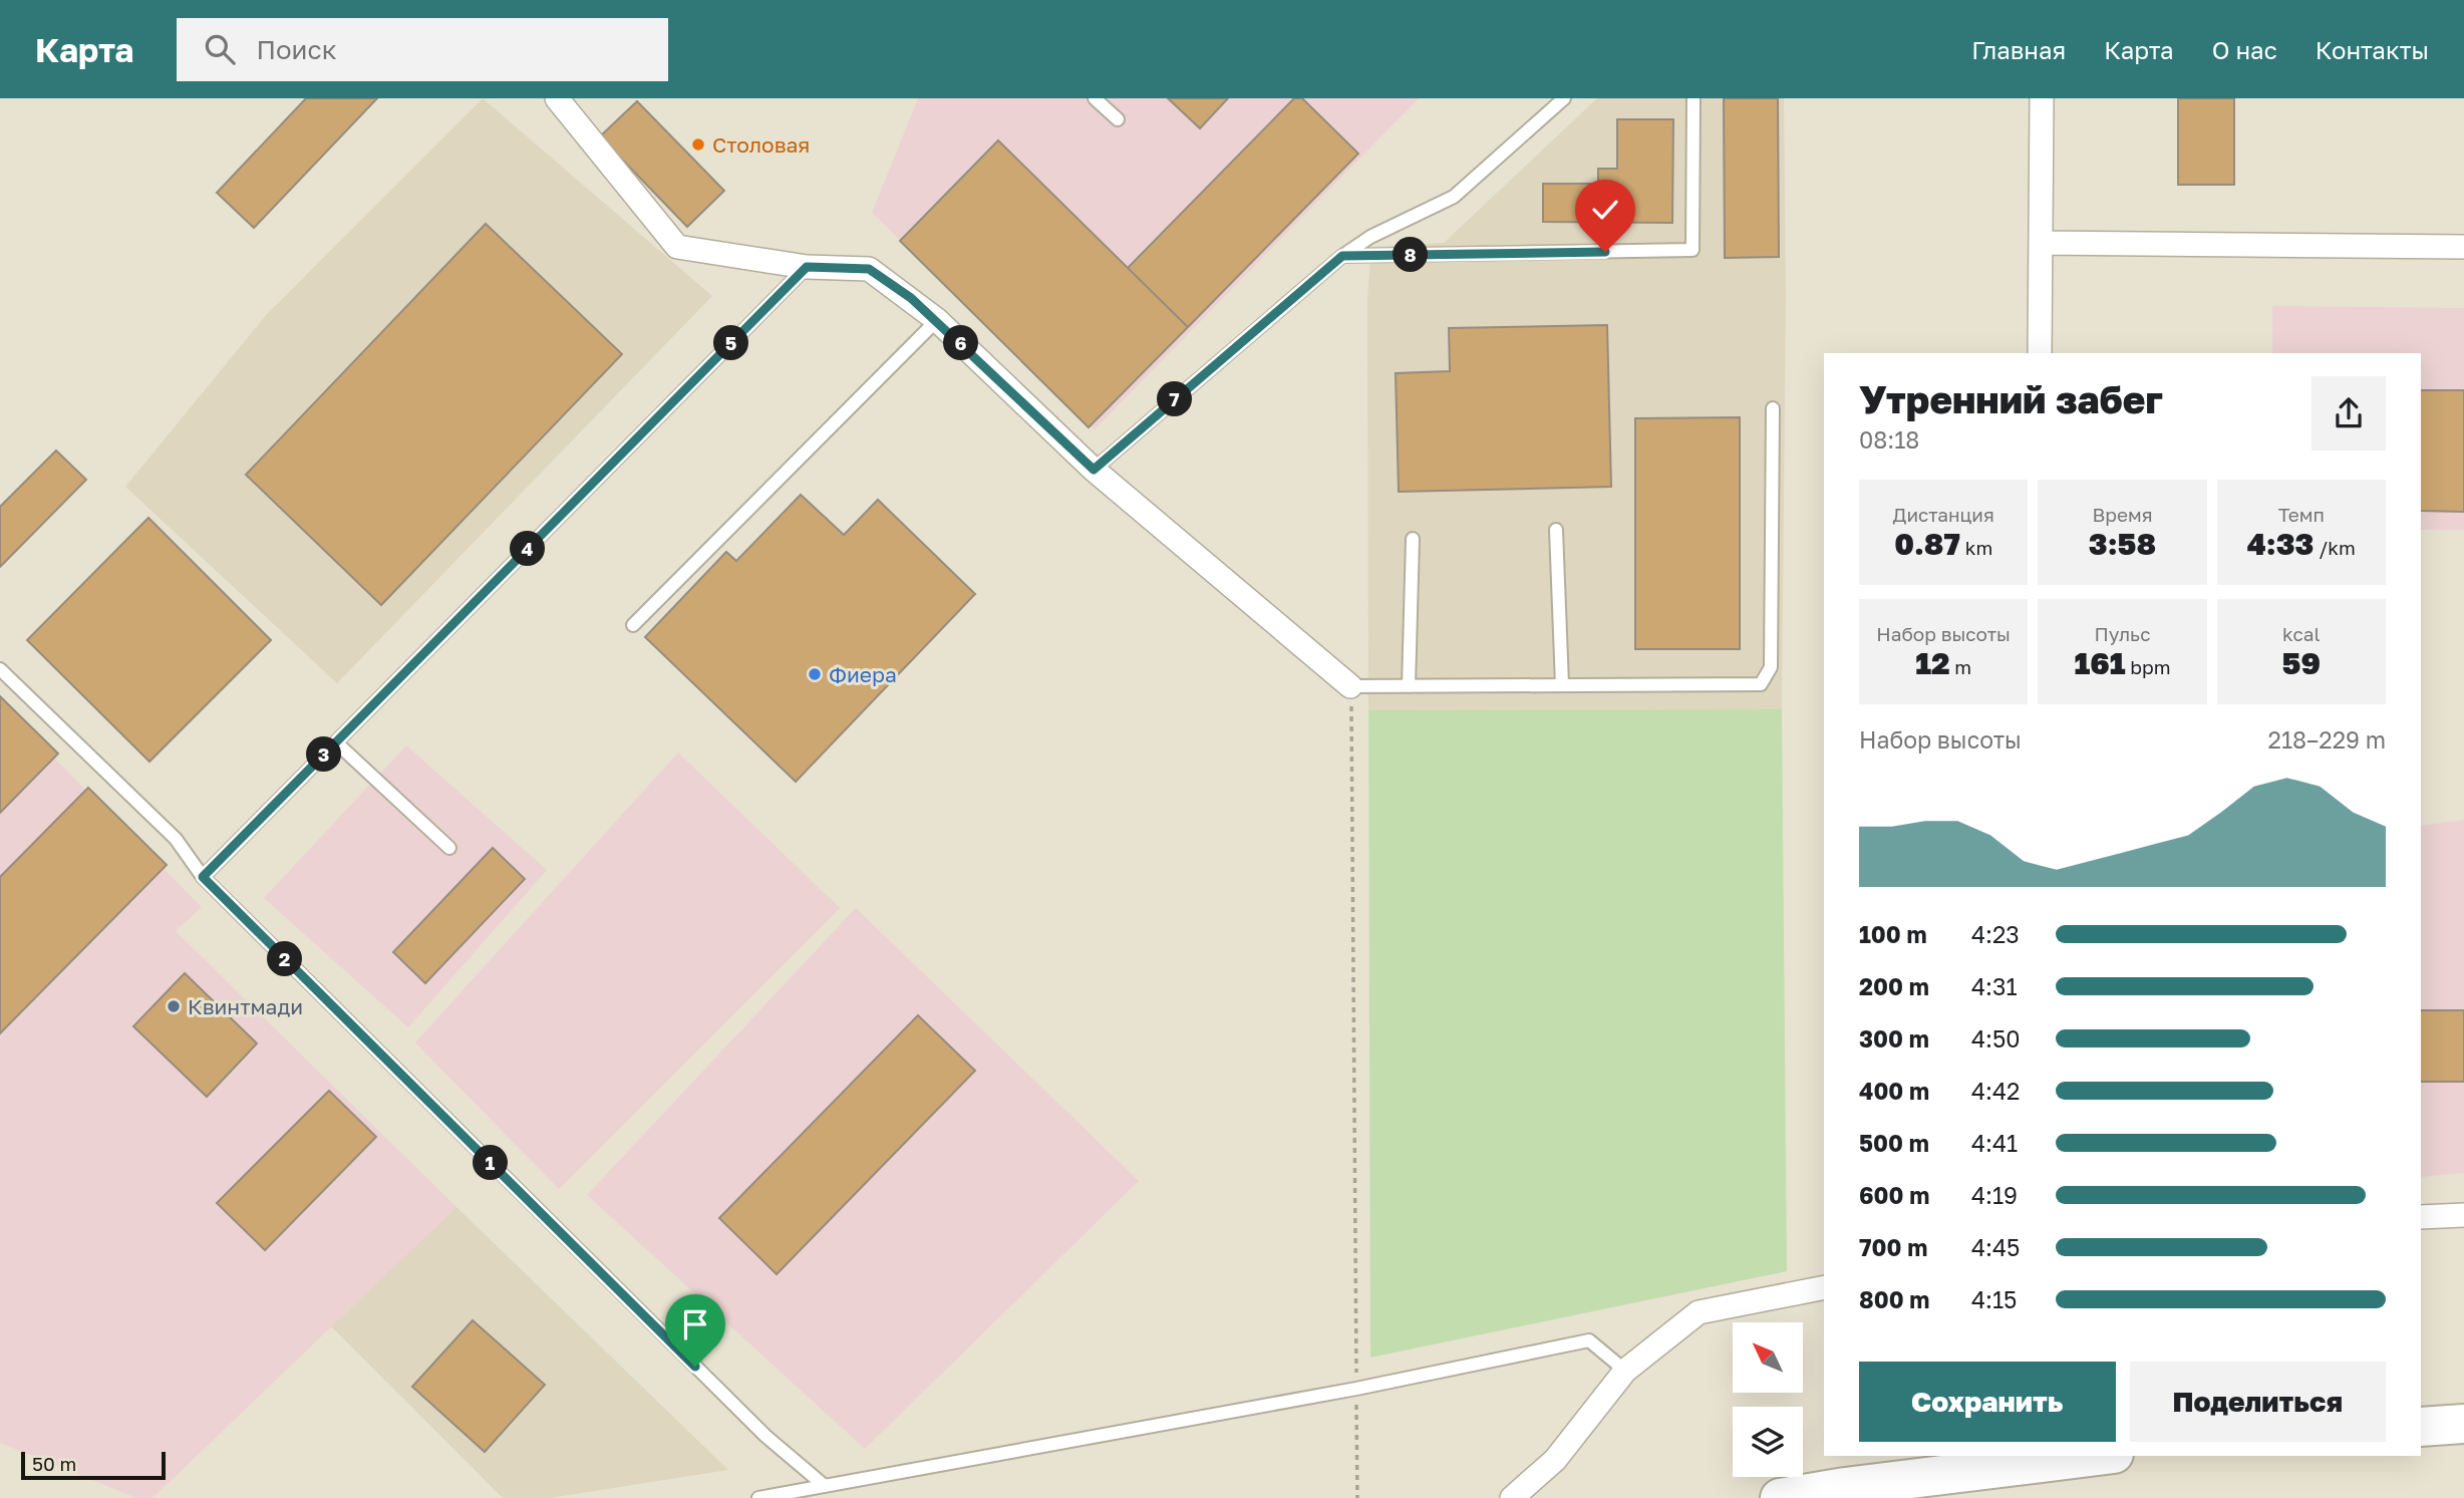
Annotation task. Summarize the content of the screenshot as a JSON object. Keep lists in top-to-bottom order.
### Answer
{
  "places": ["Столовая", "Фиера", "Квинтмади"],
  "scale_bar": "50 m",
  "north": "top left",
  "page": {
    "header": "Карта",
    "search": "Поиск",
    "nav": [
      "Главная",
      "Карта",
      "О нас",
      "Контакты"
    ],
    "pins": [
      "8",
      "5",
      "6",
      "7",
      "4",
      "3",
      "2",
      "1"
    ],
    "heading": ["Утренний забег", "08:18"],
    "stats": [
      ["Дистанция", "0.87 km"],
      ["Время", "3:58"],
      ["Темп", "4:33 /km"],
      ["Набор высоты", "12 m"],
      ["Пульс", "161 bpm"],
      ["kcal", "59"]
    ],
    "chart": ["Набор высоты", "218–229 m"],
    "list": [
      {
        "name": "100 m",
        "note": "4:23"
      },
      {
        "name": "200 m",
        "note": "4:31"
      },
      {
        "name": "300 m",
        "note": "4:50"
      },
      {
        "name": "400 m",
        "note": "4:42"
      },
      {
        "name": "500 m",
        "note": "4:41"
      },
      {
        "name": "600 m",
        "note": "4:19"
      },
      {
        "name": "700 m",
        "note": "4:45"
      },
      {
        "name": "800 m",
        "note": "4:15"
      }
    ],
    "buttons": ["Сохранить", "Поделиться"],
    "scale": "50 m"
  }
}
